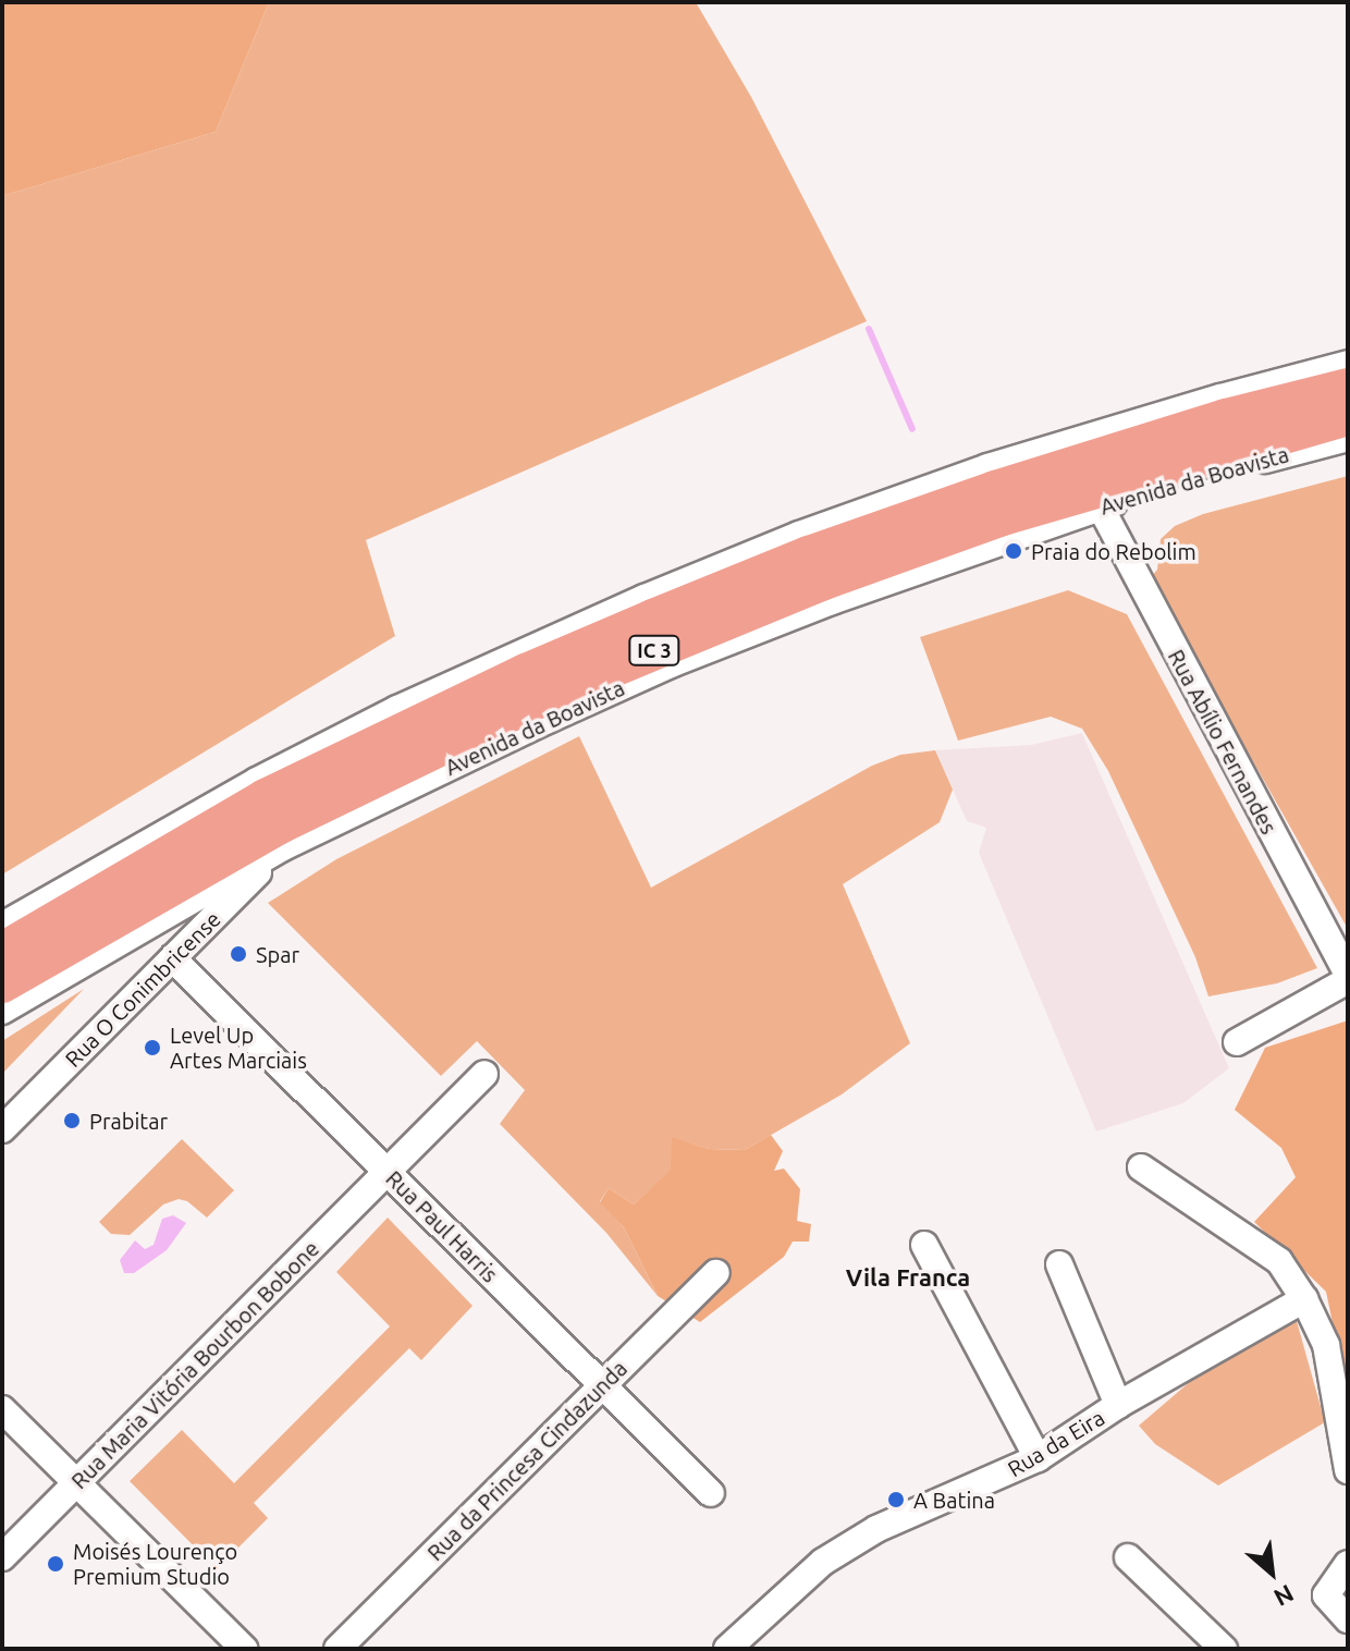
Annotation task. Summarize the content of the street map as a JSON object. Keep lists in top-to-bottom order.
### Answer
{
  "streets": {
    "highway": ["Avenida da Boavista", "IC 3"],
    "street": [
      "Rua Abílio Fernandes",
      "Rua O Conimbricense",
      "Rua Paul Harris",
      "Rua Maria Vitória Bourbon Bobone",
      "Rua da Eira",
      "Rua da Princesa Cindazunda"
    ]
  },
  "crossings": [
    ["Avenida da Boavista", "Rua Abílio Fernandes"],
    ["Avenida da Boavista", "Rua O Conimbricense"],
    ["Rua O Conimbricense", "Rua Paul Harris"],
    ["Rua Paul Harris", "Rua Maria Vitória Bourbon Bobone"],
    ["Rua Paul Harris", "Rua da Princesa Cindazunda"]
  ],
  "districts": ["Vila Franca"],
  "places": [
    "Praia do Rebolim",
    "Spar",
    "Level Up Artes Marciais",
    "Prabitar",
    "A Batina",
    "Moisés Lourenço Premium Studio"
  ],
  "north": "bottom right"
}
